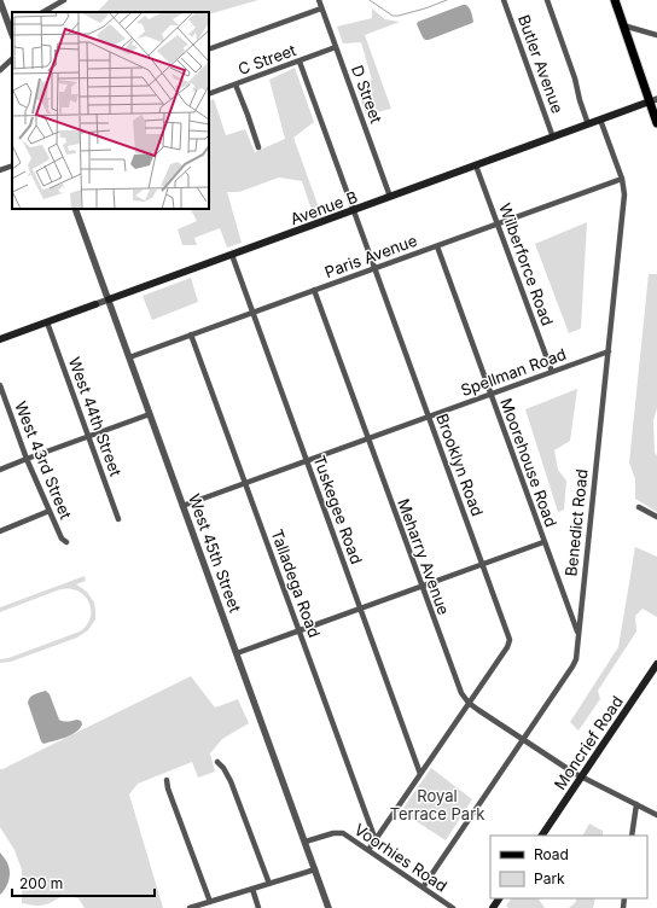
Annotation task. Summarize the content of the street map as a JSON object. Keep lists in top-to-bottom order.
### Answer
{
  "streets": {
    "main road": ["Avenue B", "Moncrief Road"],
    "street": [
      "C Street",
      "Butler Avenue",
      "D Street",
      "Paris Avenue",
      "Wilberforce Road",
      "Spellman Road",
      "West 44th Street",
      "West 43rd Street",
      "Moorehouse Road",
      "Brooklyn Road",
      "Tuskegee Road",
      "Benedict Road",
      "West 45th Street",
      "Meharry Avenue",
      "Talladega Road",
      "Voorhies Road"
    ]
  },
  "crossings": [
    ["C Street", "D Street"],
    ["C Street", "Brooklyn Road"],
    ["Butler Avenue", "Avenue B"],
    ["D Street", "Avenue B"],
    ["Avenue B", "Wilberforce Road"],
    ["Avenue B", "West 44th Street"],
    ["Avenue B", "Brooklyn Road"],
    ["Avenue B", "Tuskegee Road"],
    ["Avenue B", "Benedict Road"],
    ["Avenue B", "West 45th Street"],
    ["Paris Avenue", "Wilberforce Road"],
    ["Paris Avenue", "Moorehouse Road"],
    ["Paris Avenue", "Brooklyn Road"],
    ["Paris Avenue", "Tuskegee Road"],
    ["Paris Avenue", "Benedict Road"],
    ["Paris Avenue", "West 45th Street"],
    ["Paris Avenue", "Meharry Avenue"],
    ["Paris Avenue", "Talladega Road"],
    ["Wilberforce Road", "Spellman Road"],
    ["Spellman Road", "Moorehouse Road"],
    ["Spellman Road", "Brooklyn Road"],
    ["Spellman Road", "Tuskegee Road"],
    ["Spellman Road", "Benedict Road"],
    ["Spellman Road", "West 45th Street"],
    ["Spellman Road", "Meharry Avenue"],
    ["Spellman Road", "Talladega Road"],
    ["Moorehouse Road", "Benedict Road"],
    ["Brooklyn Road", "Tuskegee Road"],
    ["Brooklyn Road", "Meharry Avenue"],
    ["Brooklyn Road", "Talladega Road"],
    ["Brooklyn Road", "Voorhies Road"],
    ["Benedict Road", "Meharry Avenue"],
    ["Benedict Road", "Voorhies Road"],
    ["West 45th Street", "Voorhies Road"],
    ["Meharry Avenue", "Moncrief Road"]
  ],
  "parks": ["Royal Terrace Park"],
  "legend": ["Road", "Park"],
  "scale_bar": "200 m"
}
